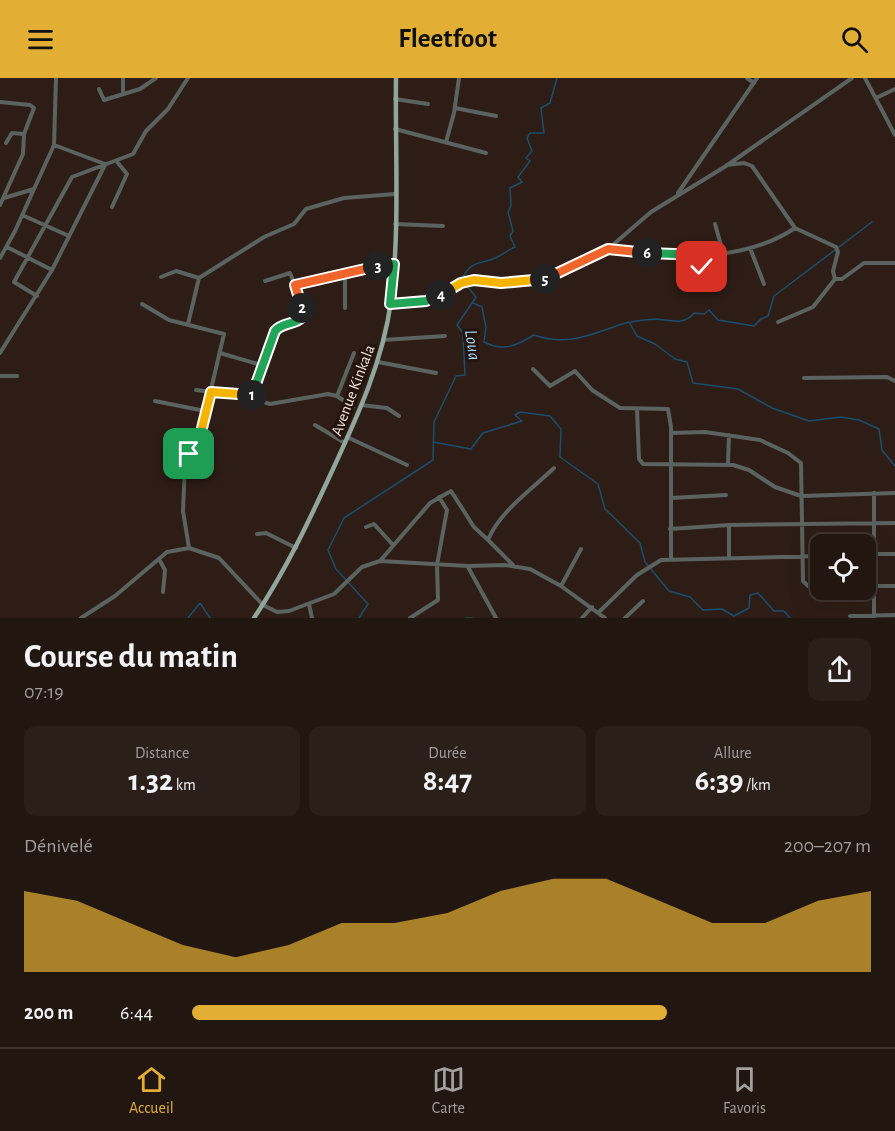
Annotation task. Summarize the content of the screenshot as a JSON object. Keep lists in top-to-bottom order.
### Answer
{
  "streets": {
    "main road": ["Avenue Kinkala"]
  },
  "water": ["Loua"],
  "page": {
    "header": "Fleetfoot",
    "pins": [
      "6",
      "3",
      "5",
      "4",
      "2",
      "1"
    ],
    "heading": ["Course du matin", "07:19"],
    "stats": [
      ["Distance", "1.32 km"],
      ["Durée", "8:47"],
      ["Allure", "6:39 /km"]
    ],
    "chart": ["Dénivelé", "200–207 m"],
    "list": [
      {
        "name": "200 m",
        "note": "6:44"
      }
    ],
    "tabs": ["Accueil", "Carte", "Favoris"]
  }
}
